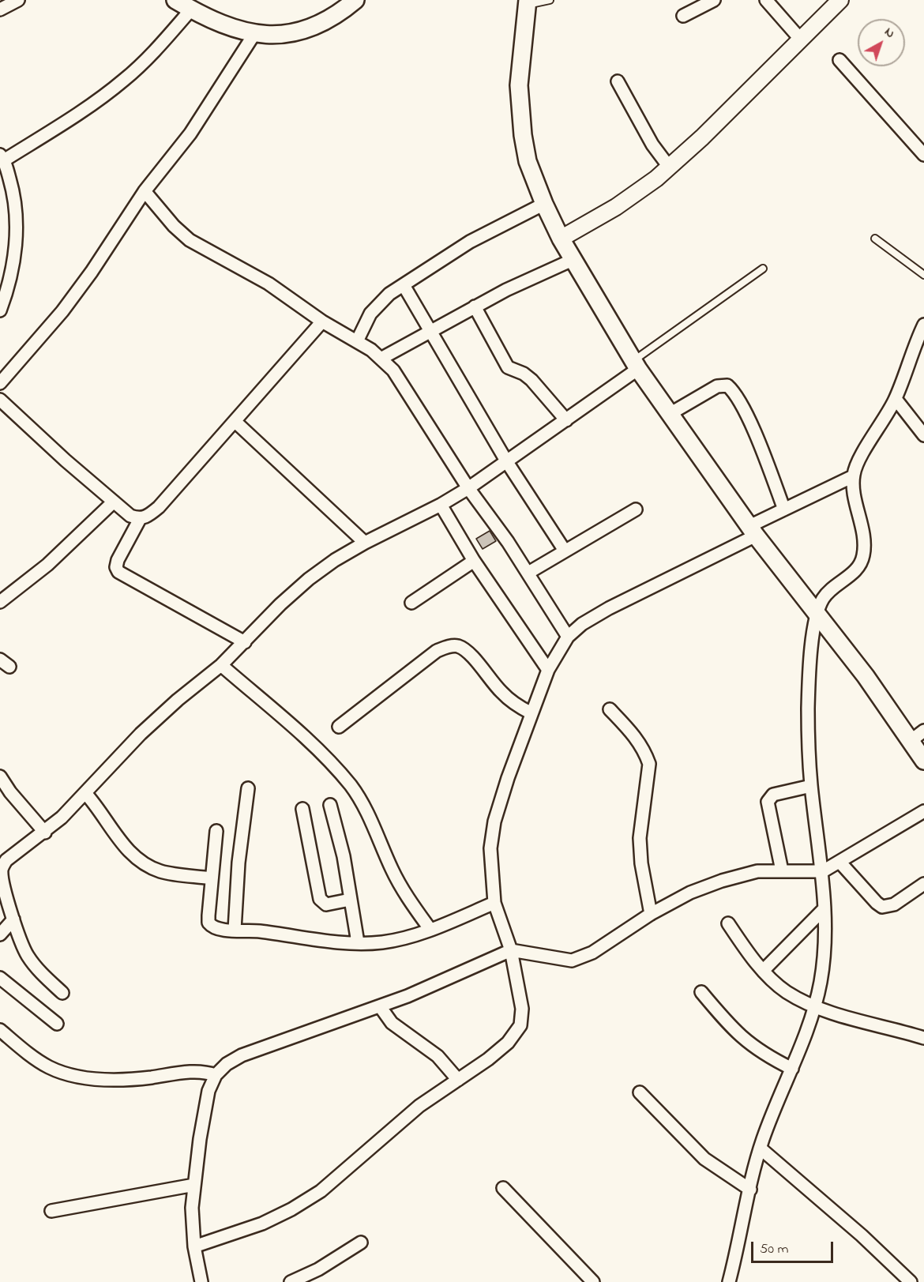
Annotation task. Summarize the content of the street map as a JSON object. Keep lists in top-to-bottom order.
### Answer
{
  "scale_bar": "50 m",
  "north": "top right"
}
